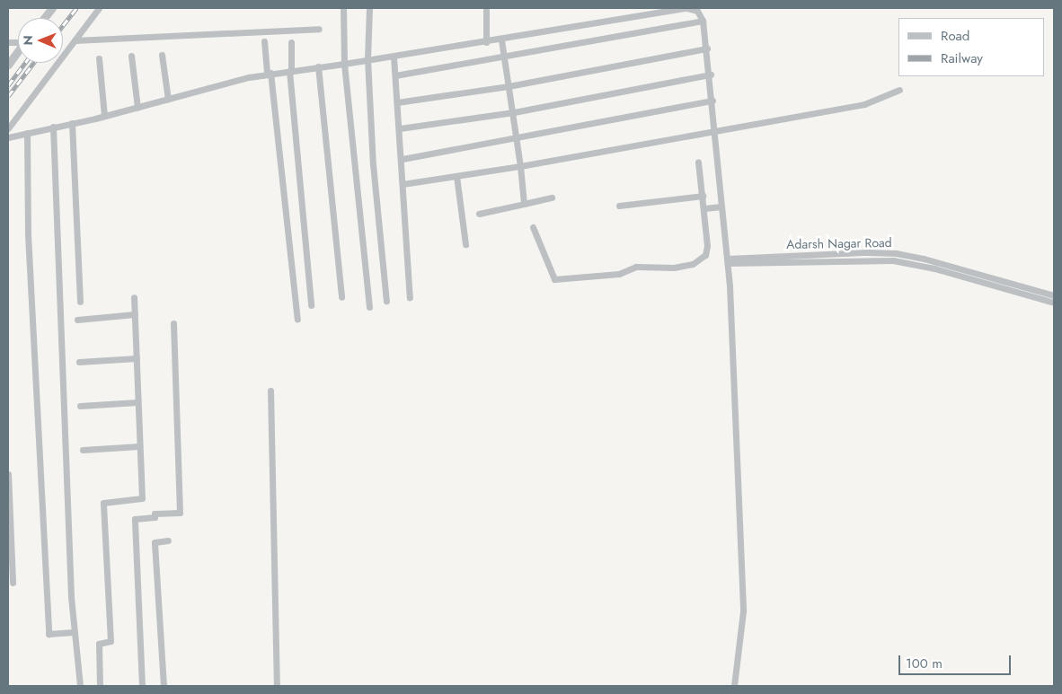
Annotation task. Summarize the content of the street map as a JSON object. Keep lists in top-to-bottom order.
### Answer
{
  "streets": {
    "street": ["Adarsh Nagar Road"]
  },
  "legend": ["Road", "Railway"],
  "scale_bar": "100 m",
  "north": "left"
}
